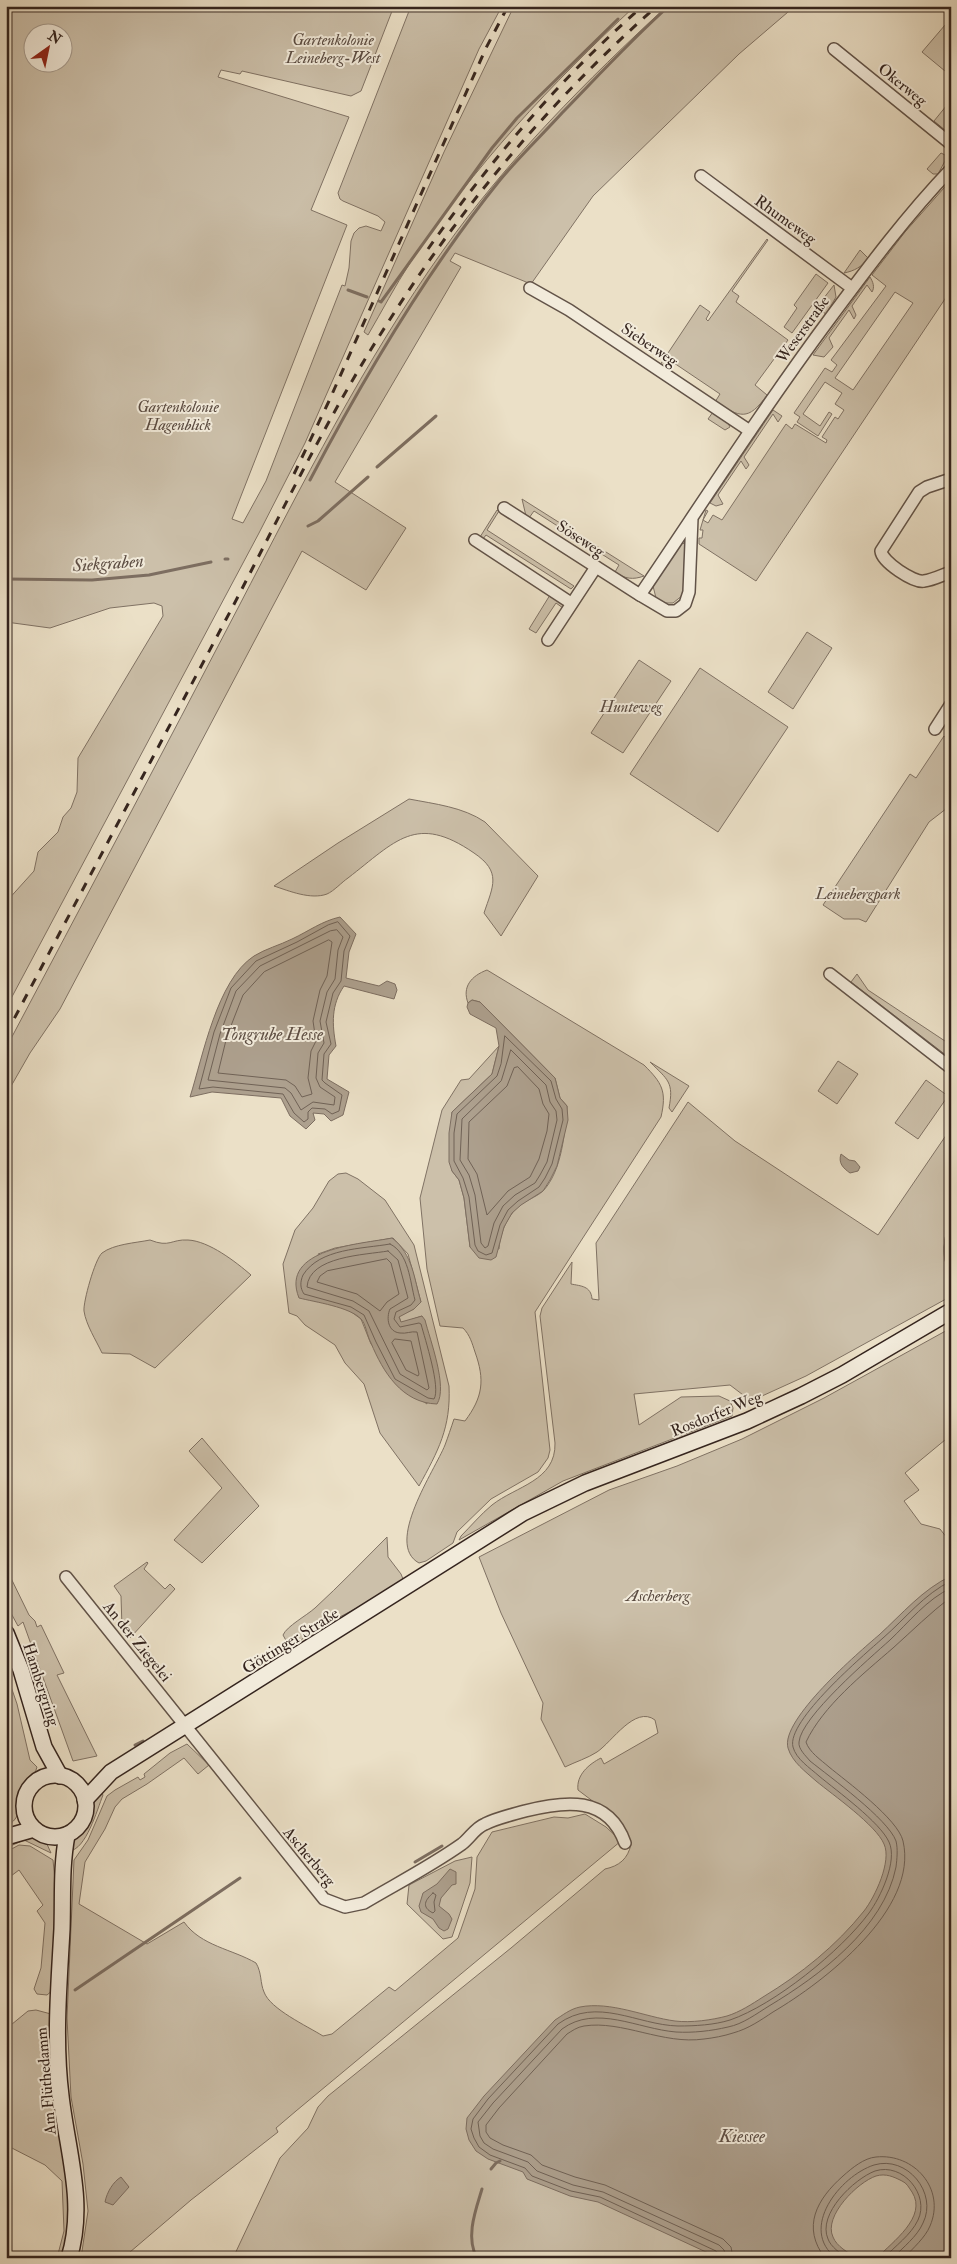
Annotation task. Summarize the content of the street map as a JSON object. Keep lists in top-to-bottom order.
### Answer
{
  "streets": {
    "main road": [
      "Rosdorfer Weg",
      "Göttinger Straße",
      "Hambergring",
      "Am Flüthedamm"
    ],
    "street": [
      "Okerweg",
      "Rhumeweg",
      "Weserstraße",
      "Sieberweg",
      "Söseweg",
      "An der Ziegelei",
      "Ascherberg"
    ]
  },
  "crossings": [
    ["Rhumeweg", "Weserstraße"],
    ["Weserstraße", "Sieberweg"],
    ["Weserstraße", "Söseweg"],
    ["Rosdorfer Weg", "Göttinger Straße"],
    ["Göttinger Straße", "An der Ziegelei"],
    ["Göttinger Straße", "Hambergring"],
    ["Göttinger Straße", "Ascherberg"],
    ["Göttinger Straße", "Am Flüthedamm"],
    ["An der Ziegelei", "Ascherberg"],
    ["Hambergring", "Am Flüthedamm"]
  ],
  "water": ["Siekgraben", "Tongrube Hesse", "Kiessee"],
  "parks": [
    "Gartenkolonie Leineberg-West",
    "Gartenkolonie Hagenblick",
    "Hunteweg",
    "Leinebergpark",
    "Ascherberg"
  ],
  "north": "top right"
}
